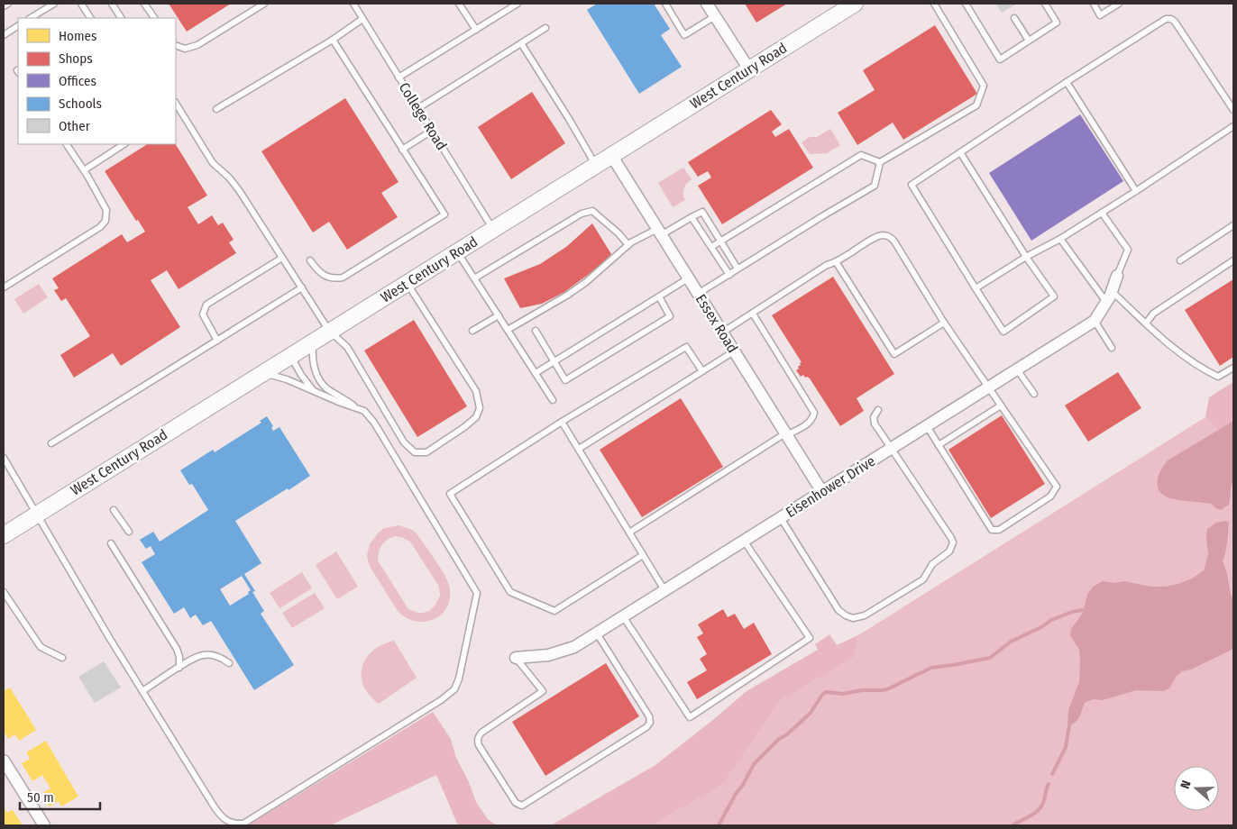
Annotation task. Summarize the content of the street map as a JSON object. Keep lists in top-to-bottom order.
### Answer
{
  "streets": {
    "main road": ["West Century Road"],
    "street": ["Essex Road", "Eisenhower Drive"],
    "lane": ["College Road"]
  },
  "crossings": [
    ["West Century Road", "College Road"],
    ["West Century Road", "Essex Road"],
    ["Essex Road", "Eisenhower Drive"]
  ],
  "legend": [
    "Homes",
    "Shops",
    "Offices",
    "Schools",
    "Other"
  ],
  "scale_bar": "50 m",
  "north": "left"
}
